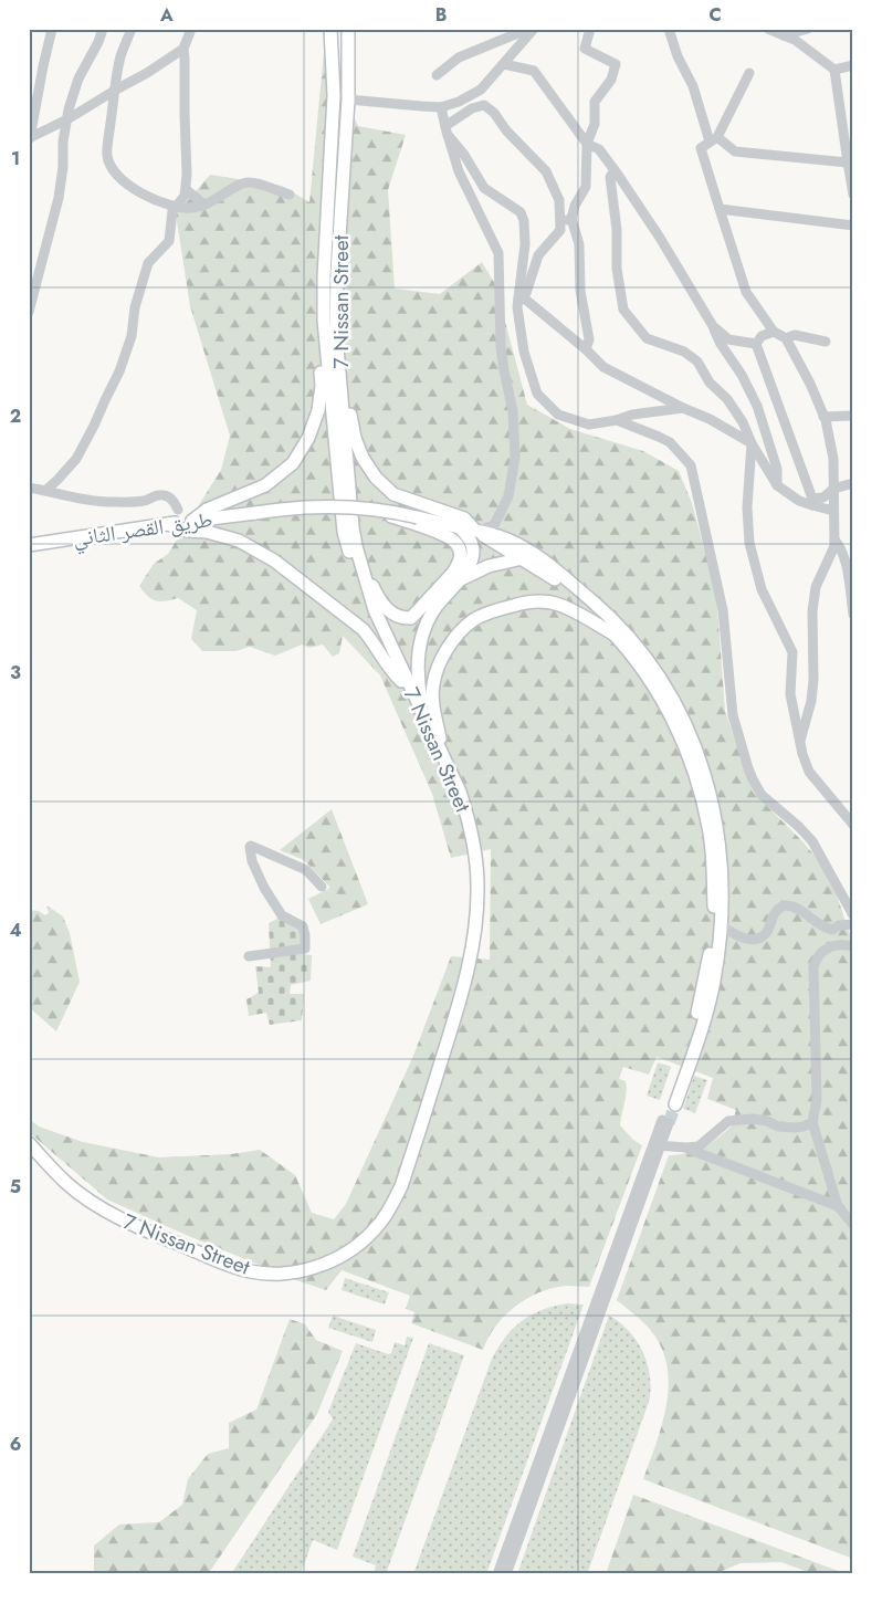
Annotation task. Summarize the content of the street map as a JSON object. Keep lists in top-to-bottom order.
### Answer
{
  "streets": {
    "main road": ["7 Nissan Street", "طريق القصر الثاني"]
  },
  "grid": {
    "columns": ["A", "B", "C"],
    "rows": [
      "1",
      "2",
      "3",
      "4",
      "5",
      "6"
    ]
  }
}
